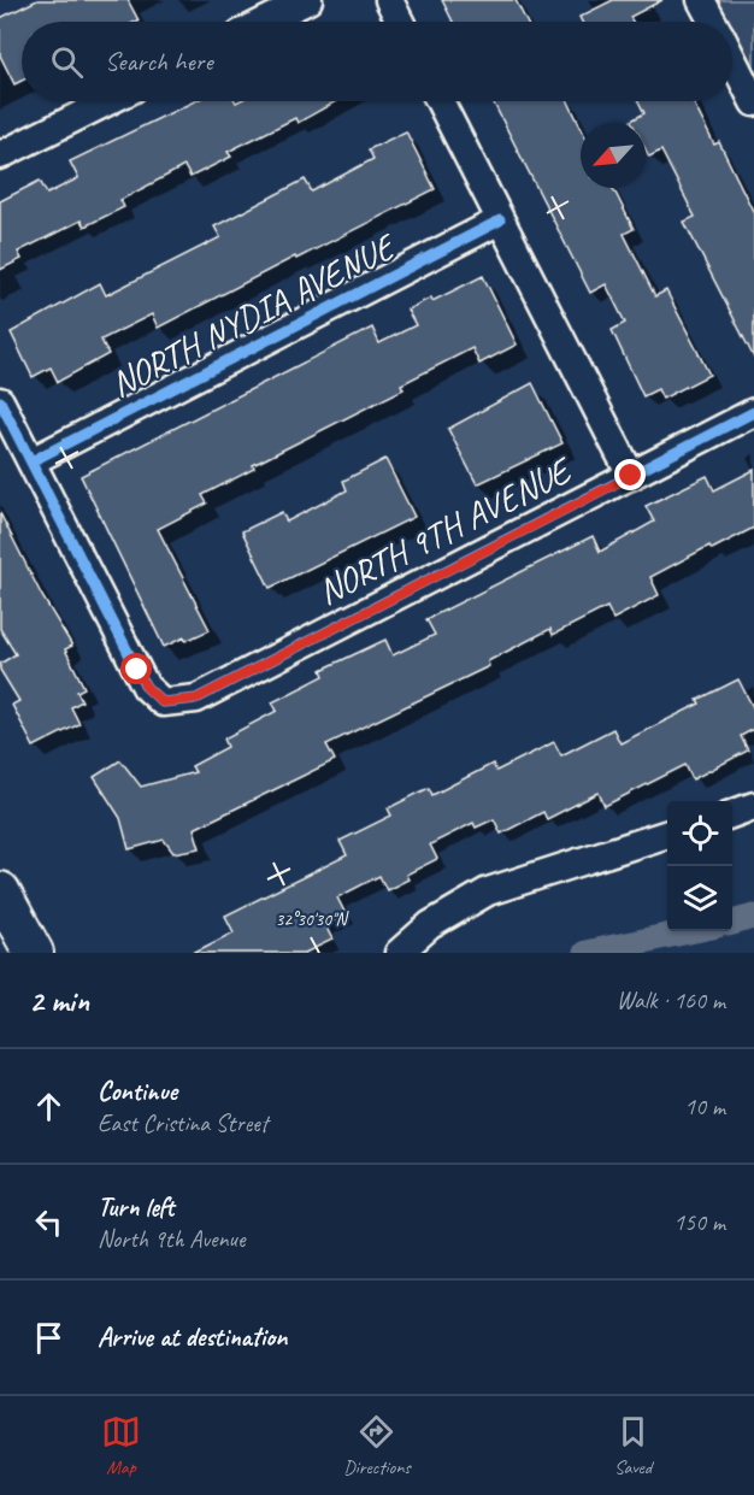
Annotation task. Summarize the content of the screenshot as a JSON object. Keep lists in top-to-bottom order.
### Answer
{
  "streets": {
    "street": ["NORTH NYDIA AVENUE", "NORTH 9TH AVENUE"]
  },
  "crossings": [
    ["NORTH NYDIA AVENUE", "NORTH 9TH AVENUE"]
  ],
  "north": "bottom left",
  "page": {
    "search": "Search here",
    "heading": ["2 min", "Walk · 160 m"],
    "list": [
      ["Continue", "East Cristina Street", "10 m"],
      ["Turn left", "North 9th Avenue", "150 m"],
      "Arrive at destination"
    ],
    "nav": ["Map", "Directions", "Saved"]
  },
  "coordinates": ["32°30'30\"N"]
}
